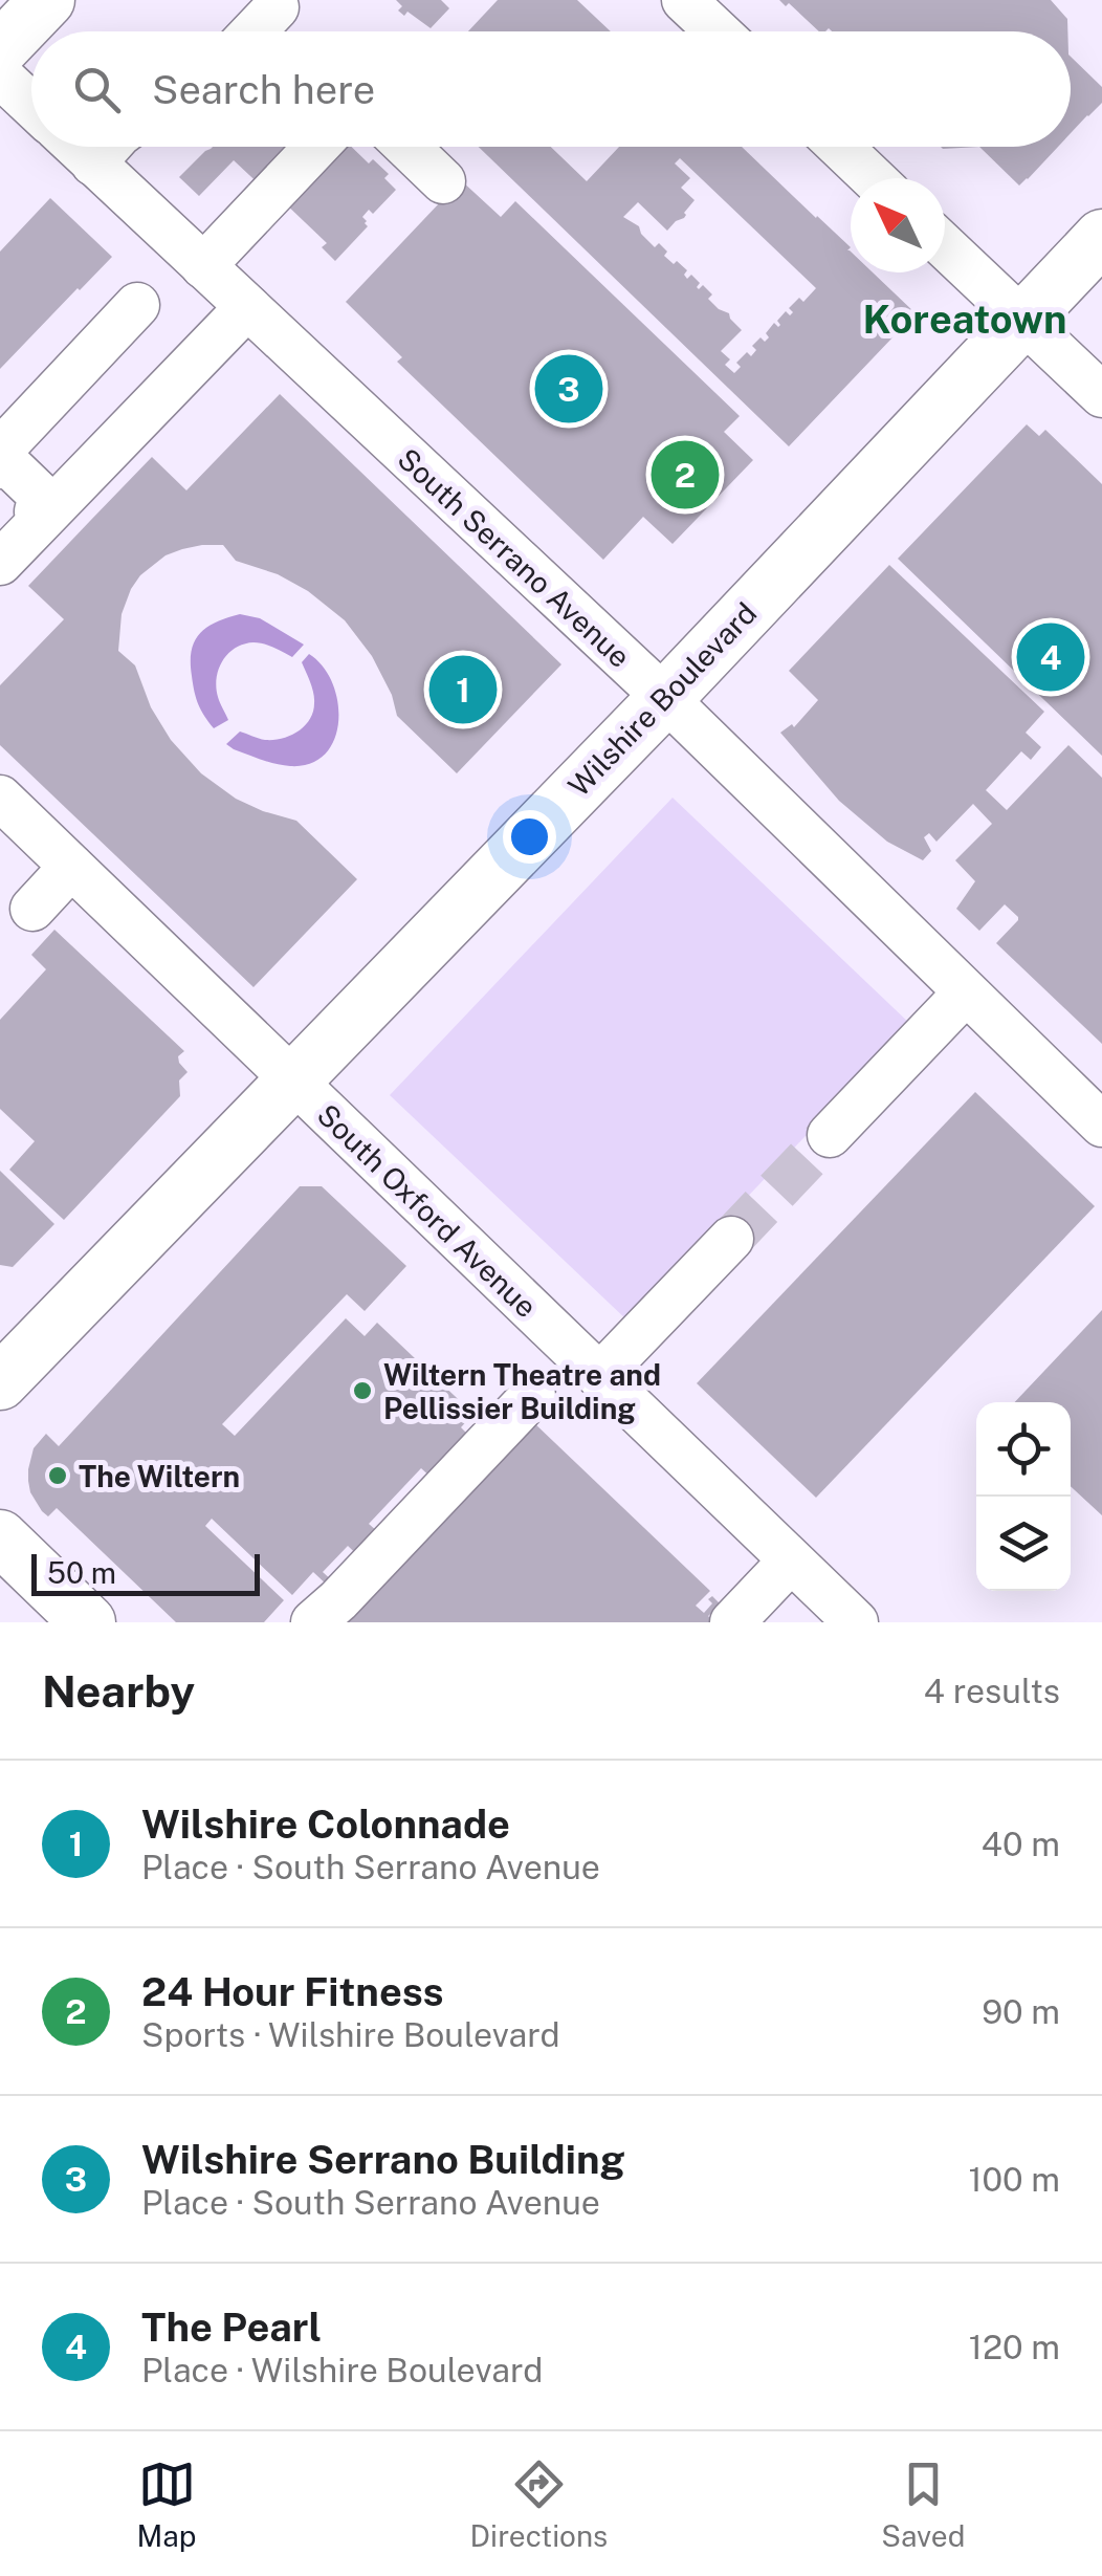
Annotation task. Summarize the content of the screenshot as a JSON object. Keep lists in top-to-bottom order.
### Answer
{
  "streets": {
    "main road": ["Wilshire Boulevard"],
    "street": ["South Serrano Avenue", "South Oxford Avenue"]
  },
  "crossings": [
    ["South Serrano Avenue", "Wilshire Boulevard"],
    ["Wilshire Boulevard", "South Oxford Avenue"]
  ],
  "districts": ["Koreatown"],
  "places": ["Wiltern Theatre and Pellissier Building", "The Wiltern"],
  "scale_bar": "50 m",
  "north": "top left",
  "page": {
    "search": "Search here",
    "pins": [
      "3",
      "2",
      "4",
      "1"
    ],
    "scale": "50 m",
    "heading": ["Nearby", "4 results"],
    "list": [
      {
        "mark": "1",
        "name": "Wilshire Colonnade",
        "note": "Place · South Serrano Avenue",
        "value": "40 m"
      },
      {
        "mark": "2",
        "name": "24 Hour Fitness",
        "note": "Sports · Wilshire Boulevard",
        "value": "90 m"
      },
      {
        "mark": "3",
        "name": "Wilshire Serrano Building",
        "note": "Place · South Serrano Avenue",
        "value": "100 m"
      },
      {
        "mark": "4",
        "name": "The Pearl",
        "note": "Place · Wilshire Boulevard",
        "value": "120 m"
      }
    ],
    "nav": ["Map", "Directions", "Saved"]
  }
}
